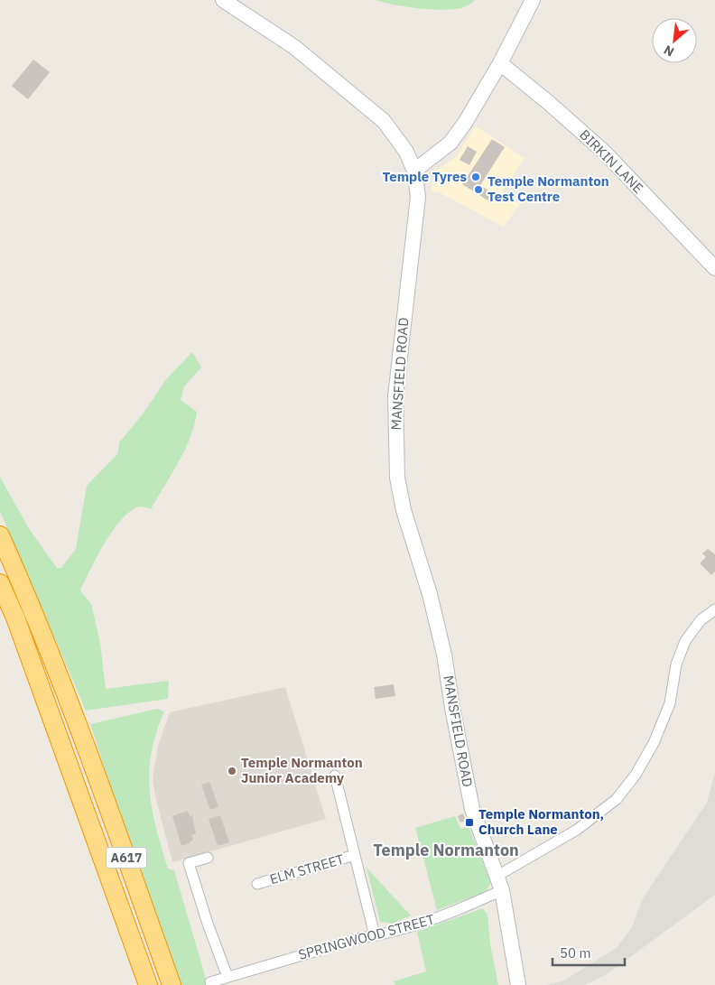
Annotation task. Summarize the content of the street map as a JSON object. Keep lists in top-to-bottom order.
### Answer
{
  "streets": {
    "highway": ["A617"],
    "main road": ["BIRKIN LANE", "MANSFIELD ROAD"],
    "street": ["ELM STREET", "SPRINGWOOD STREET"]
  },
  "crossings": [
    ["MANSFIELD ROAD", "SPRINGWOOD STREET"],
    ["ELM STREET", "SPRINGWOOD STREET"]
  ],
  "districts": ["Temple Normanton"],
  "places": {
    "other": ["Temple Tyres", "Temple Normanton Test Centre", "Temple Normanton Junior Academy"],
    "transit": ["Temple Normanton, Church Lane"]
  },
  "scale_bar": "50 m",
  "north": "bottom left"
}
